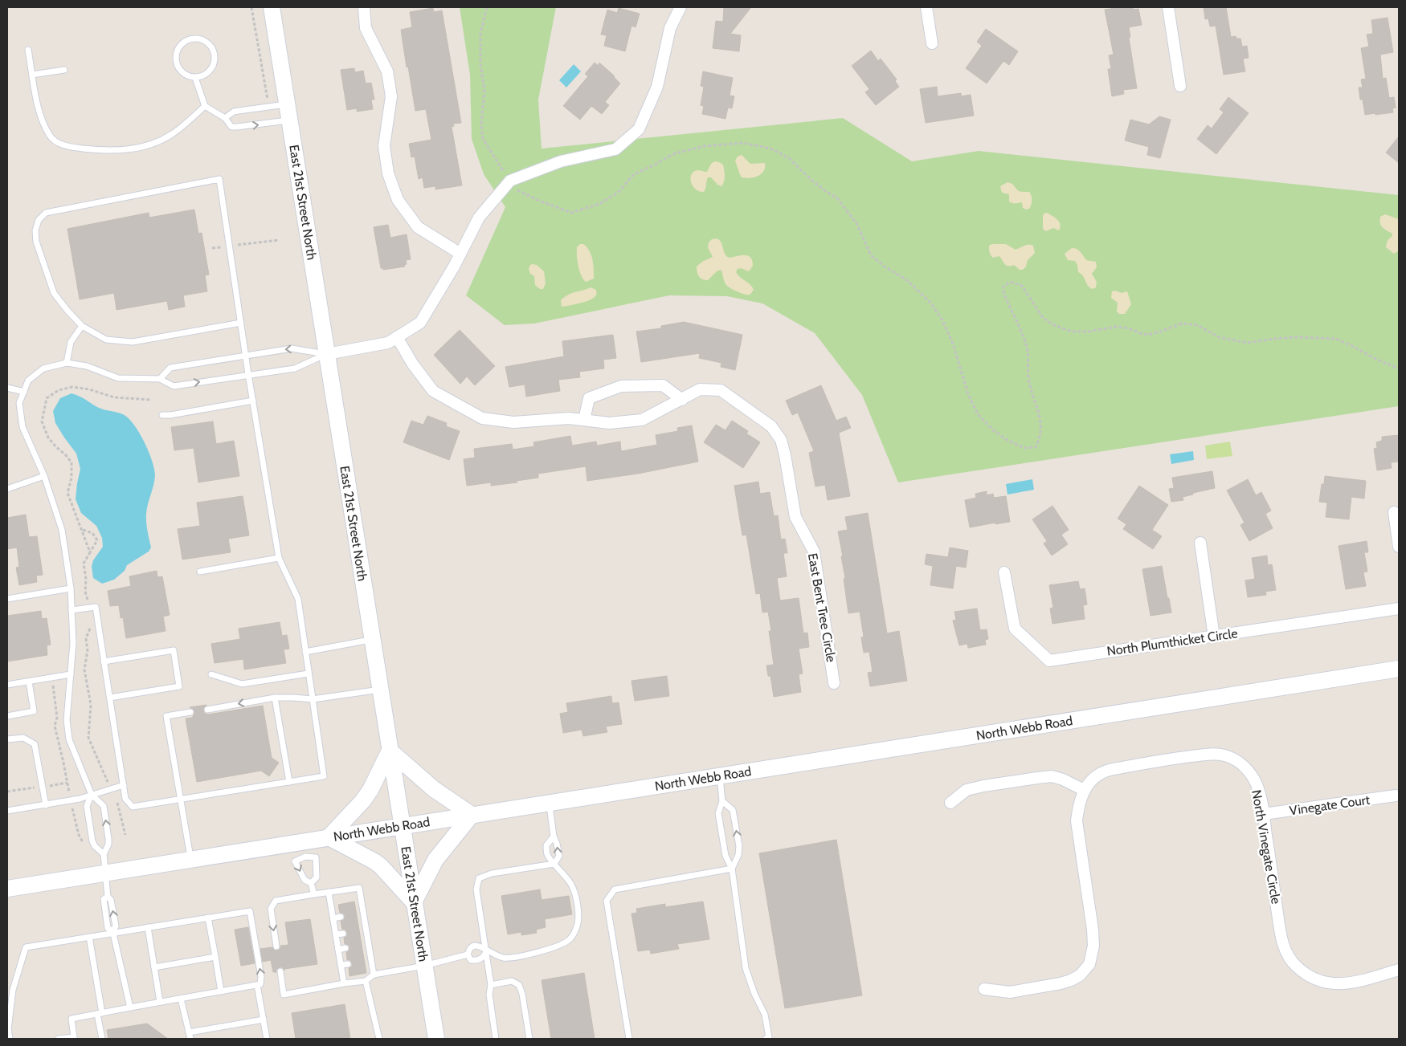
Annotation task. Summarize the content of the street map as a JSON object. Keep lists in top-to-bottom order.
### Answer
{
  "streets": {
    "main road": ["East 21st Street North", "North Webb Road"],
    "street": [
      "East Bent Tree Circle",
      "North Plumthicket Circle",
      "Vinegate Court",
      "North Vinegate Circle"
    ]
  },
  "crossings": [
    ["East 21st Street North", "North Webb Road"],
    ["Vinegate Court", "North Vinegate Circle"]
  ]
}
